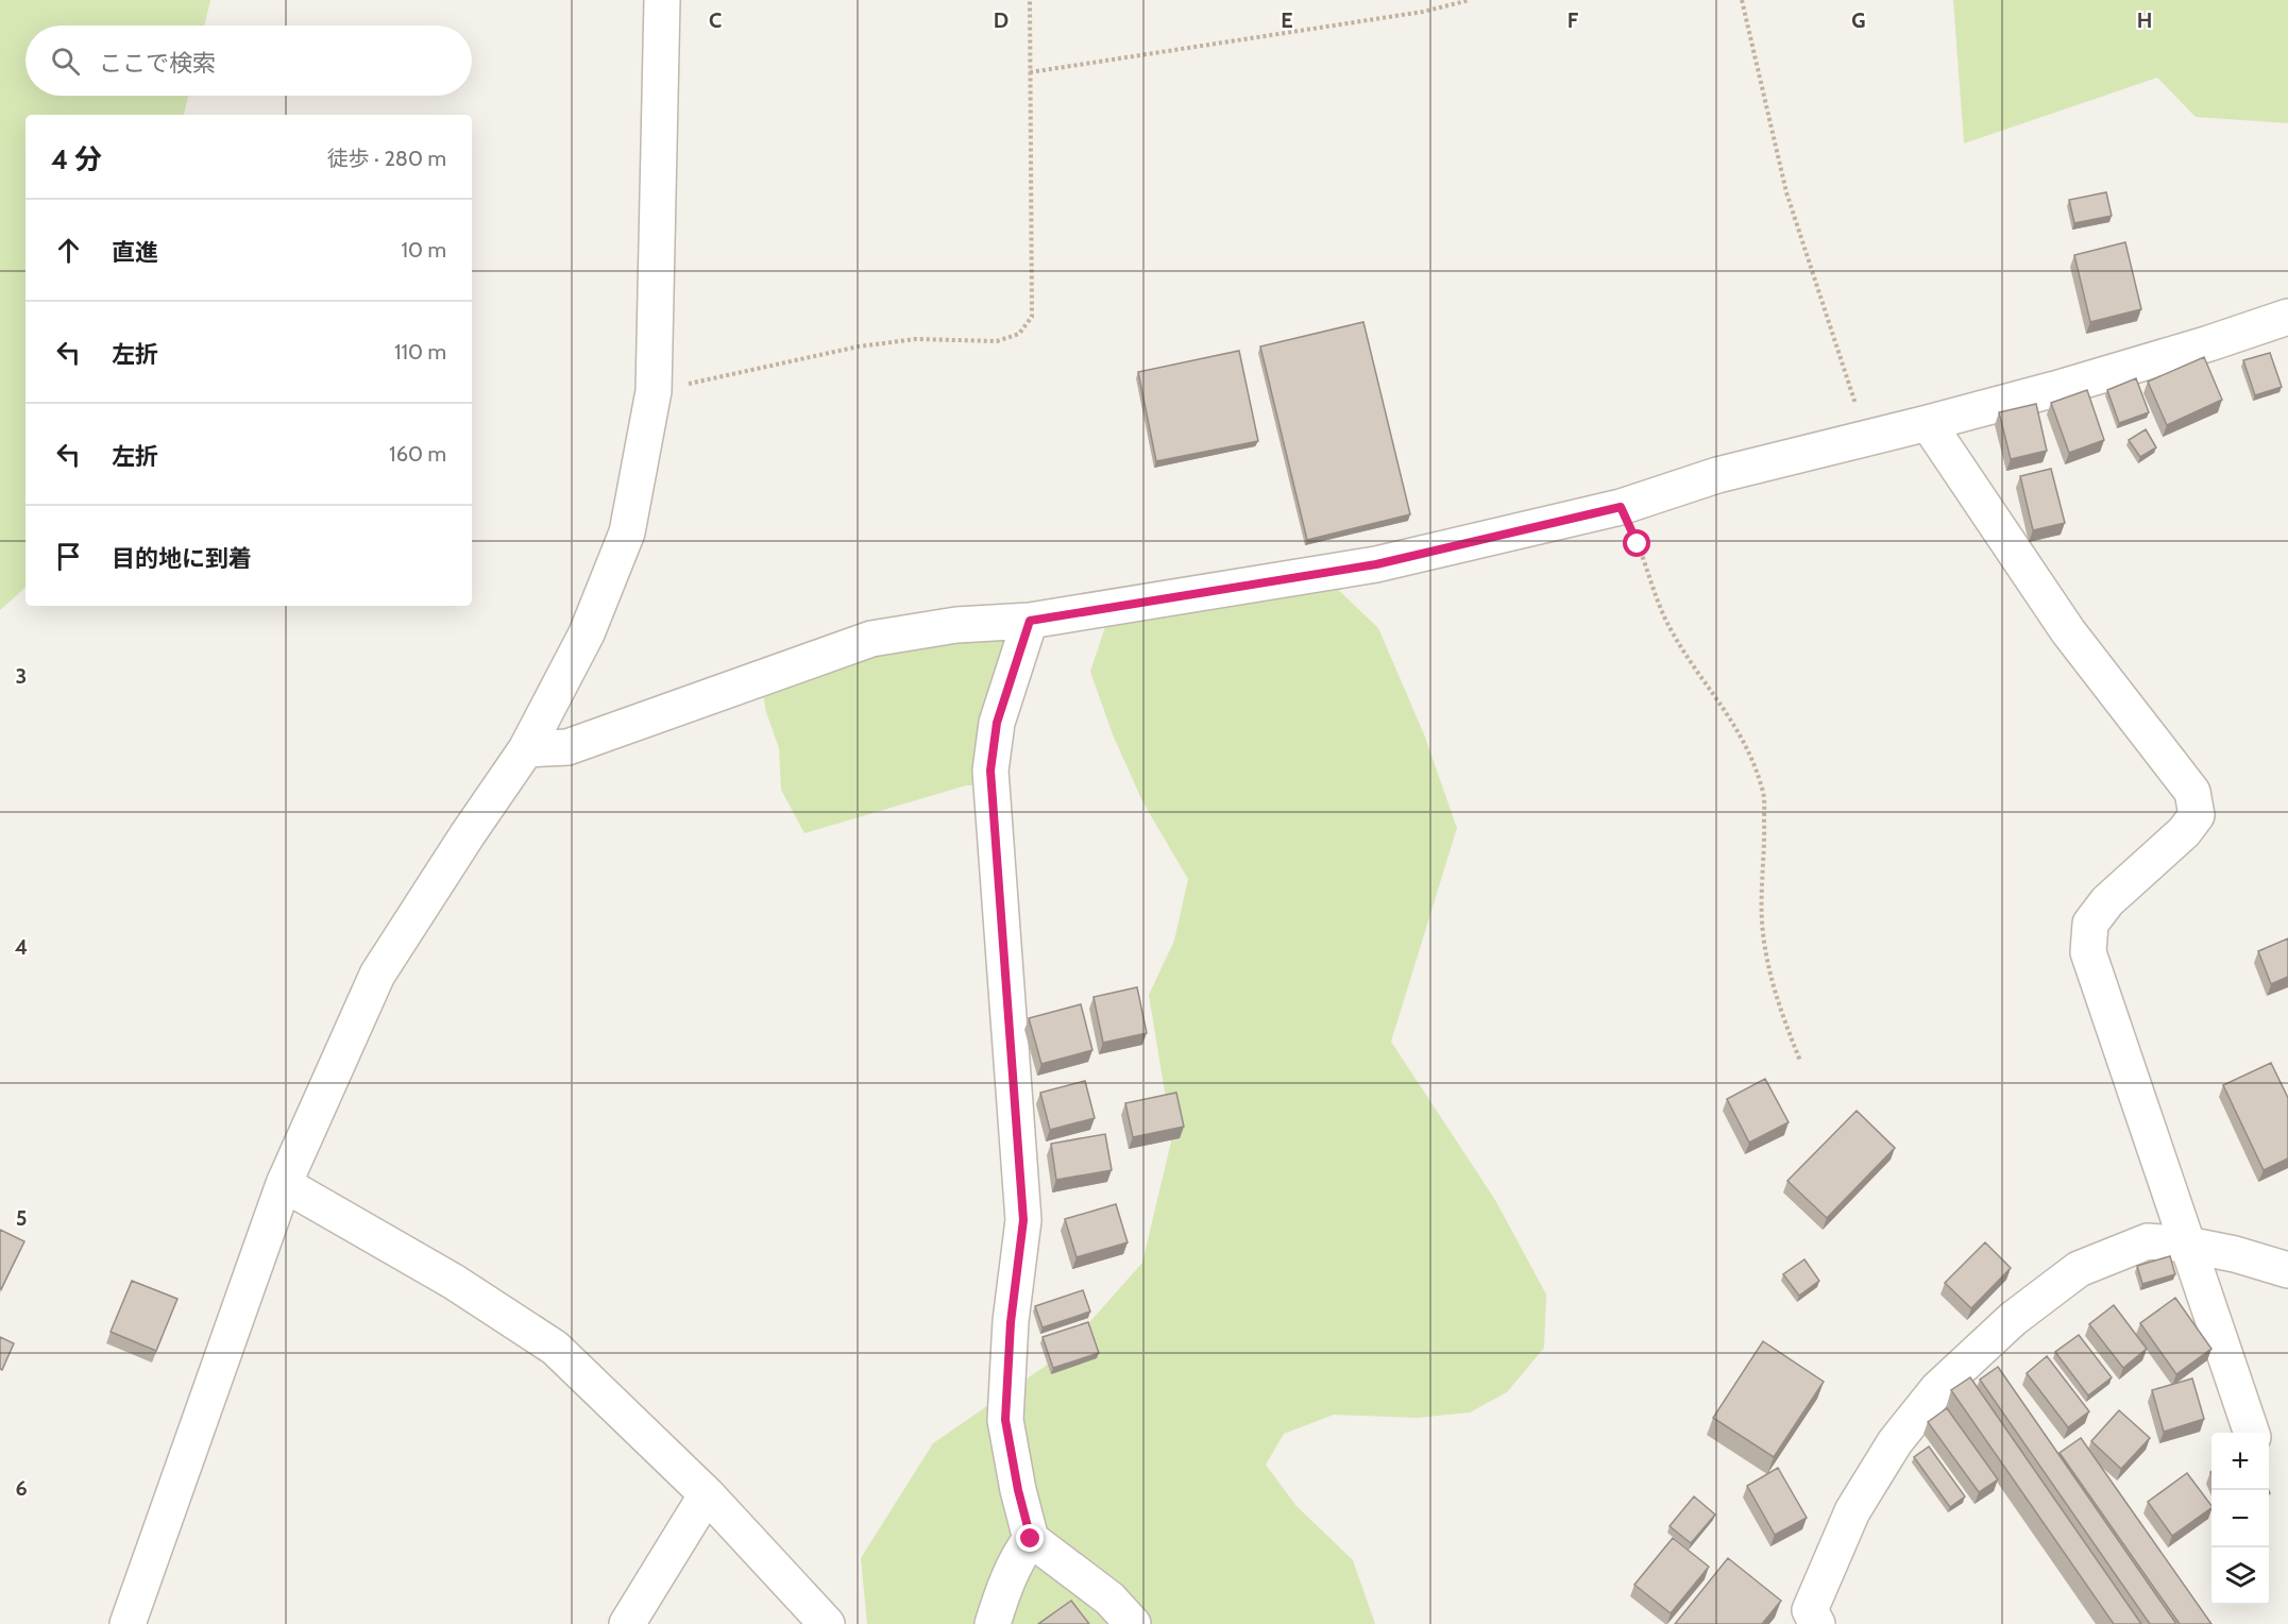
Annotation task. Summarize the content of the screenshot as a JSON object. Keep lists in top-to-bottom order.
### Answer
{
  "page": {
    "search": "ここで検索",
    "heading": ["4 分", "徒歩 · 280 m"],
    "list": [
      ["直進", "10 m"],
      ["左折", "110 m"],
      ["左折", "160 m"],
      "目的地に到着"
    ],
    "map_buttons": ["+", "−"]
  },
  "grid": {
    "columns": [
      "C",
      "D",
      "E",
      "F",
      "G",
      "H"
    ],
    "rows": [
      "3",
      "4",
      "5",
      "6"
    ]
  }
}
